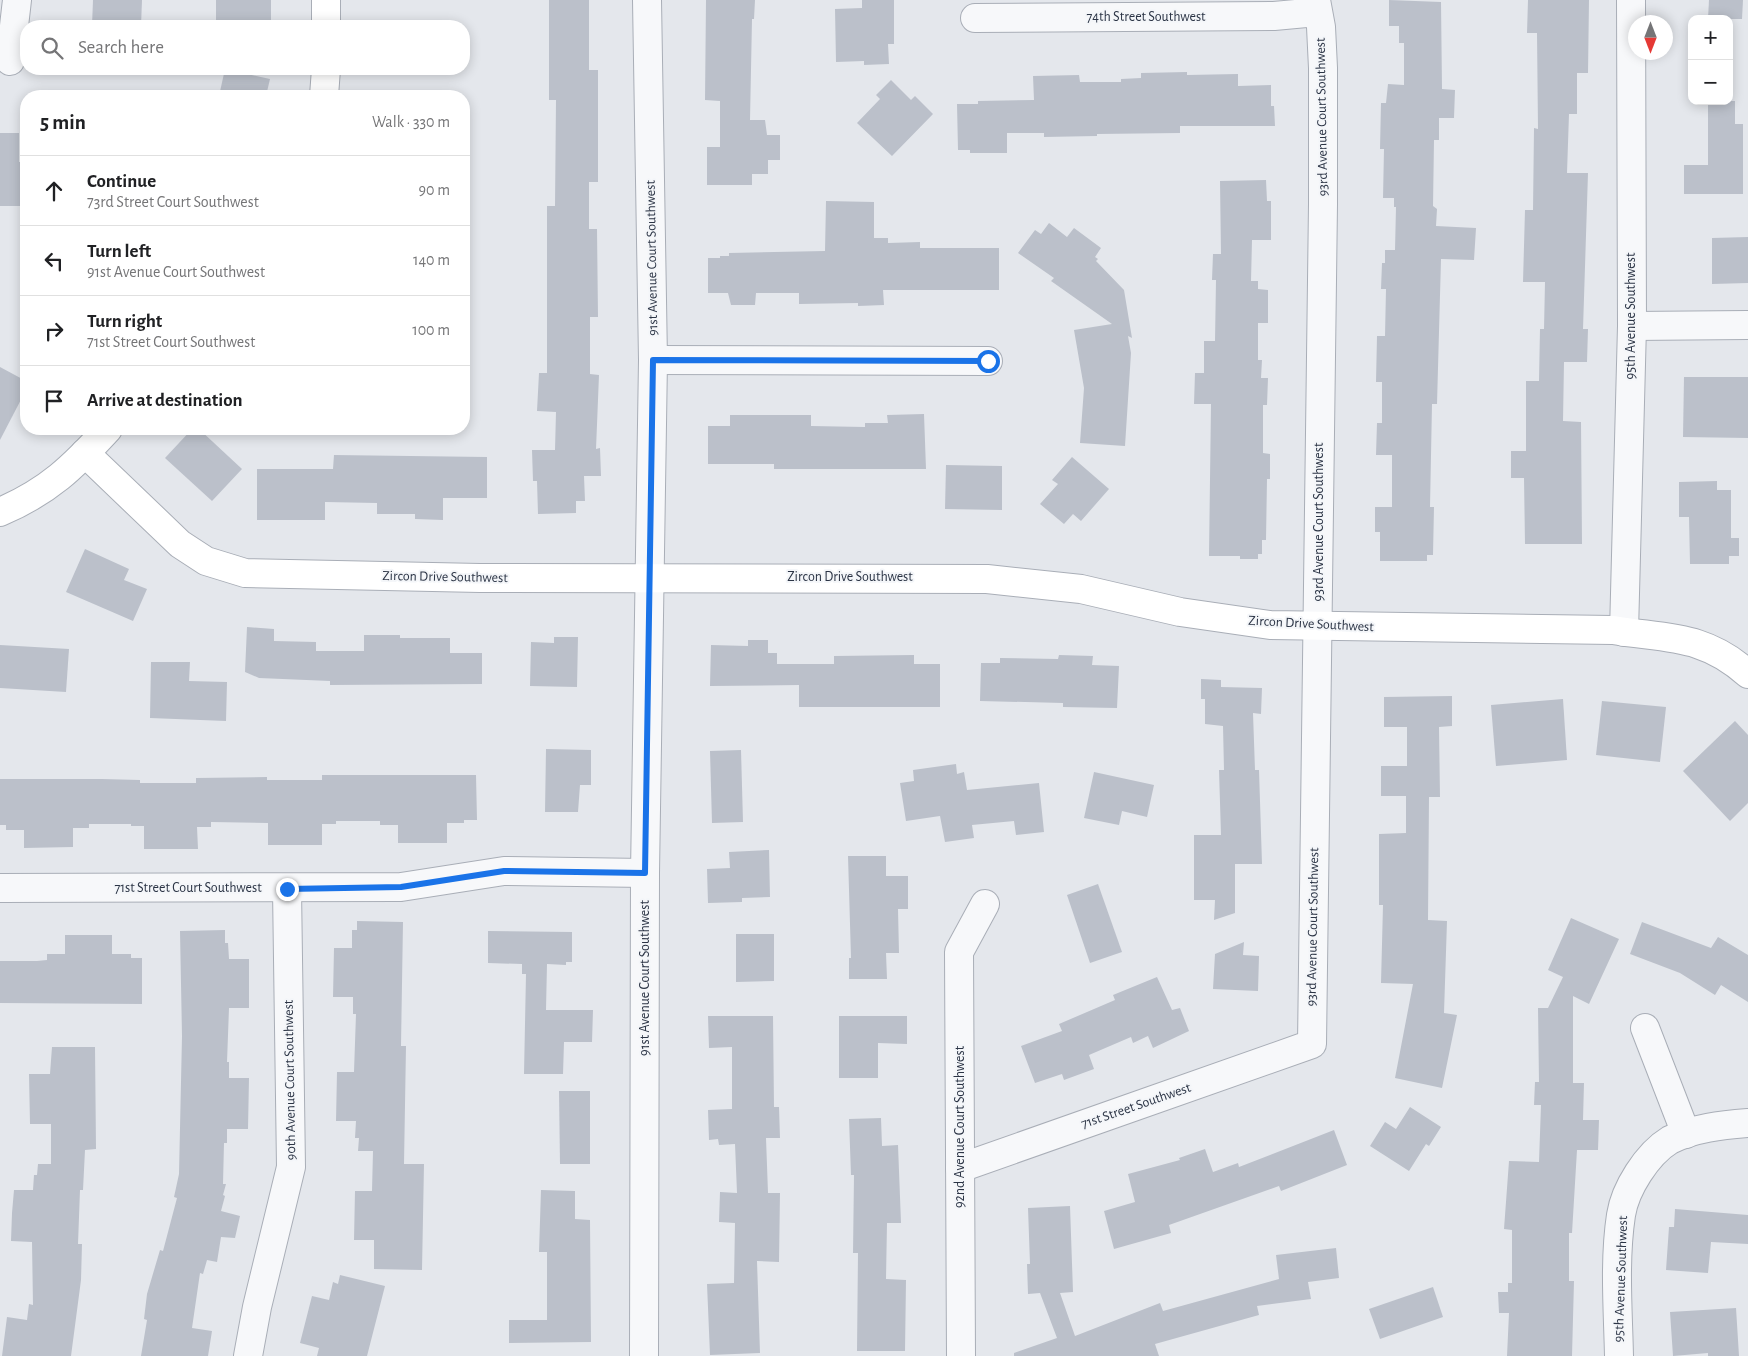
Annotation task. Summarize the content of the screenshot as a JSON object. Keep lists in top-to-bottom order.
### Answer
{
  "streets": {
    "street": [
      "74th Street Southwest",
      "93rd Avenue Court Southwest",
      "91st Avenue Court Southwest",
      "95th Avenue Southwest",
      "Zircon Drive Southwest",
      "71st Street Court Southwest",
      "90th Avenue Court Southwest",
      "71st Street Southwest",
      "92nd Avenue Court Southwest"
    ]
  },
  "crossings": [
    ["74th Street Southwest", "93rd Avenue Court Southwest"],
    ["93rd Avenue Court Southwest", "Zircon Drive Southwest"],
    ["93rd Avenue Court Southwest", "71st Street Southwest"],
    ["91st Avenue Court Southwest", "Zircon Drive Southwest"],
    ["91st Avenue Court Southwest", "71st Street Court Southwest"],
    ["95th Avenue Southwest", "Zircon Drive Southwest"],
    ["71st Street Court Southwest", "90th Avenue Court Southwest"],
    ["71st Street Southwest", "92nd Avenue Court Southwest"]
  ],
  "north": "bottom",
  "page": {
    "map_buttons": ["+", "−"],
    "search": "Search here",
    "heading": ["5 min", "Walk · 330 m"],
    "list": [
      ["Continue", "73rd Street Court Southwest", "90 m"],
      ["Turn left", "91st Avenue Court Southwest", "140 m"],
      ["Turn right", "71st Street Court Southwest", "100 m"],
      "Arrive at destination"
    ]
  }
}
